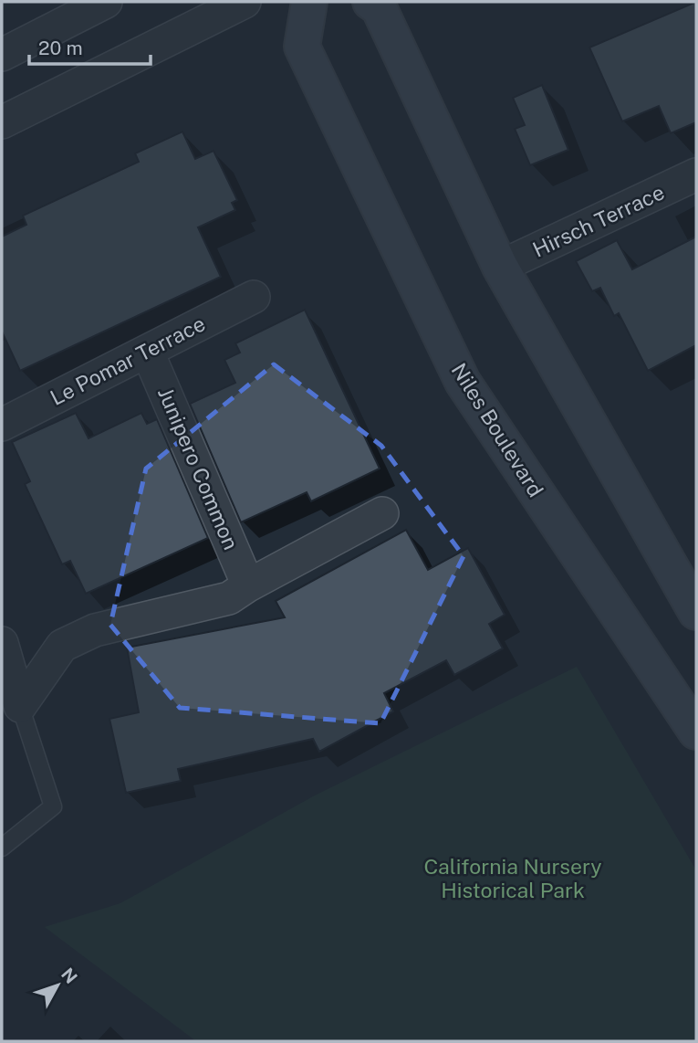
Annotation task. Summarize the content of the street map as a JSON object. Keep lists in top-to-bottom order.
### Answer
{
  "streets": {
    "main road": ["Niles Boulevard"],
    "street": ["Hirsch Terrace", "Le Pomar Terrace", "Junipero Common"]
  },
  "crossings": [
    ["Le Pomar Terrace", "Junipero Common"]
  ],
  "parks": ["California Nursery Historical Park"],
  "scale_bar": "20 m",
  "north": "top right"
}
